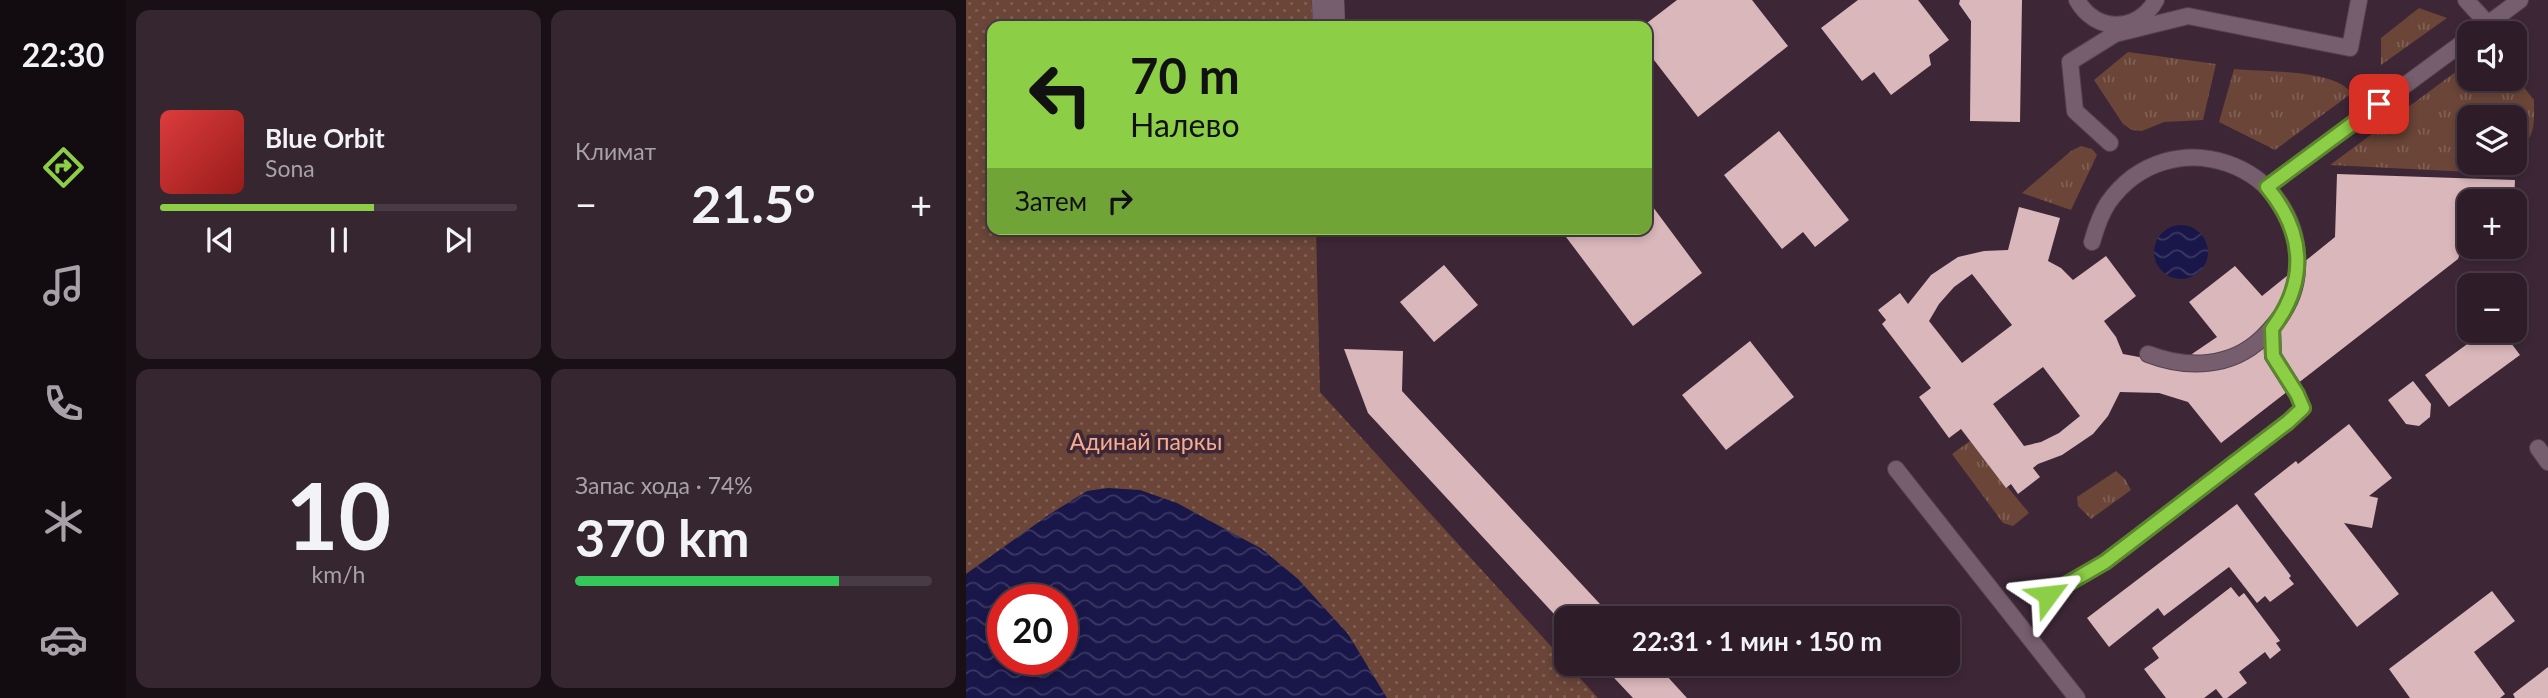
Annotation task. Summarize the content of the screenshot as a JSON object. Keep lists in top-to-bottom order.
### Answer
{
  "parks": ["Адинай паркы"],
  "page": {
    "tabs": "22:30",
    "tile": [
      "Климат",
      ["10", "km/h"],
      ["Запас хода · 74%", "370 km"]
    ],
    "map_buttons": ["+", "−"],
    "turn": ["70 m", "Налево"],
    "song": ["Blue Orbit", "Sona"],
    "then": "Затем",
    "heat": ["−", "21.5°", "+"],
    "limit": "20",
    "trip": "22:31 · 1 мин · 150 m"
  }
}
